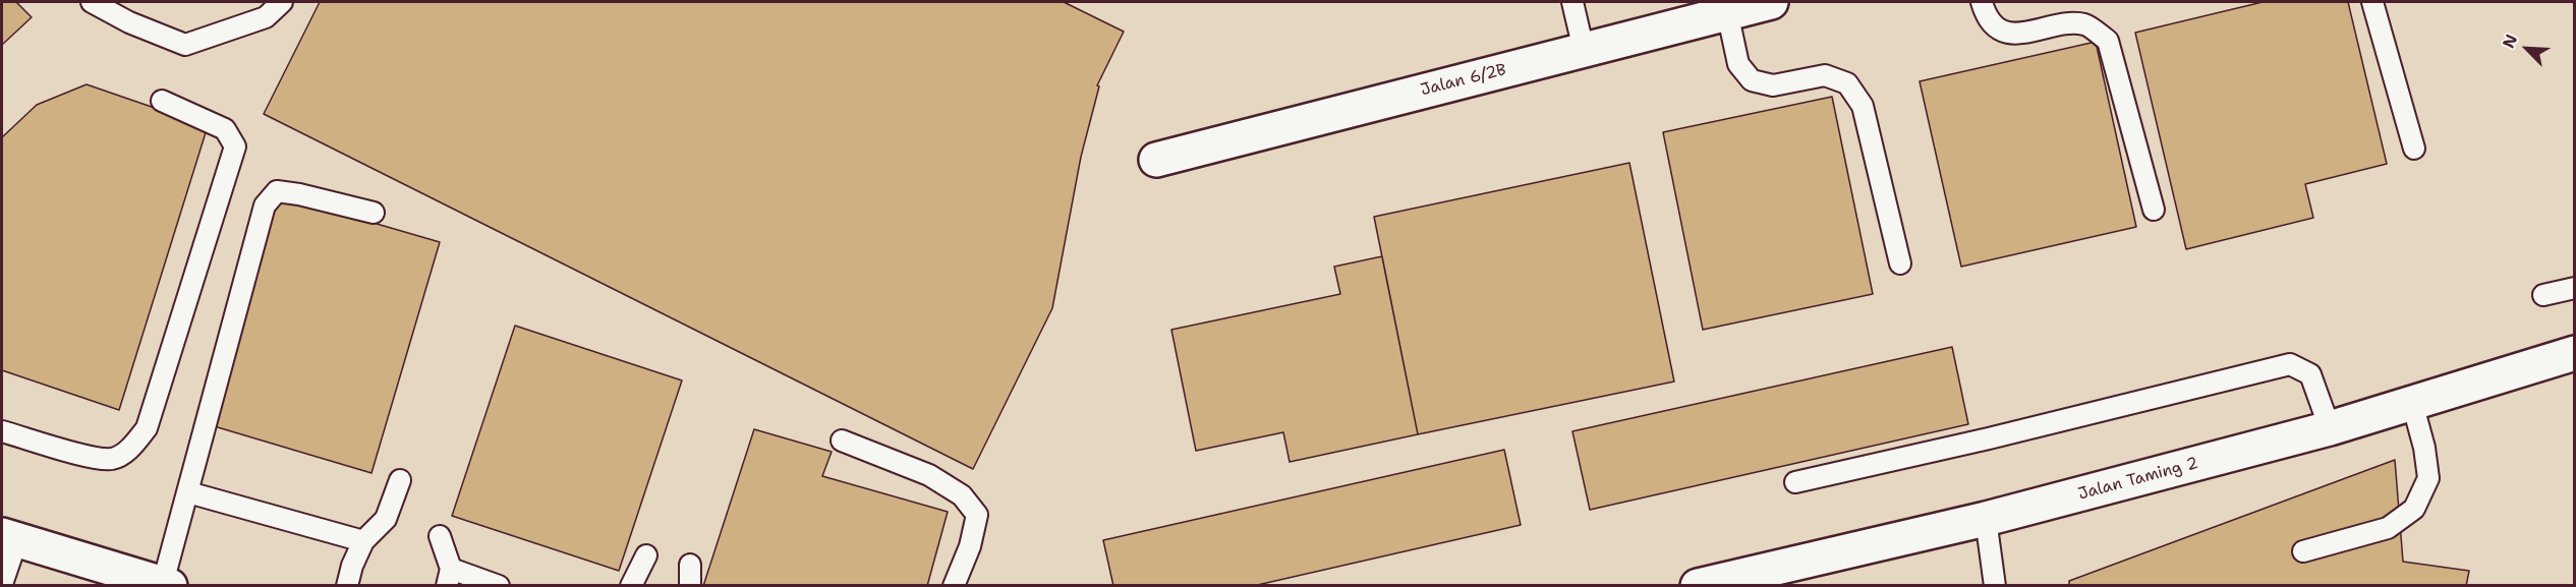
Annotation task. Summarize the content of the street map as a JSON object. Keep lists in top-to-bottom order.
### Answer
{
  "streets": {
    "street": ["Jalan 6/2B", "Jalan Taming 2"]
  },
  "north": "top left"
}
